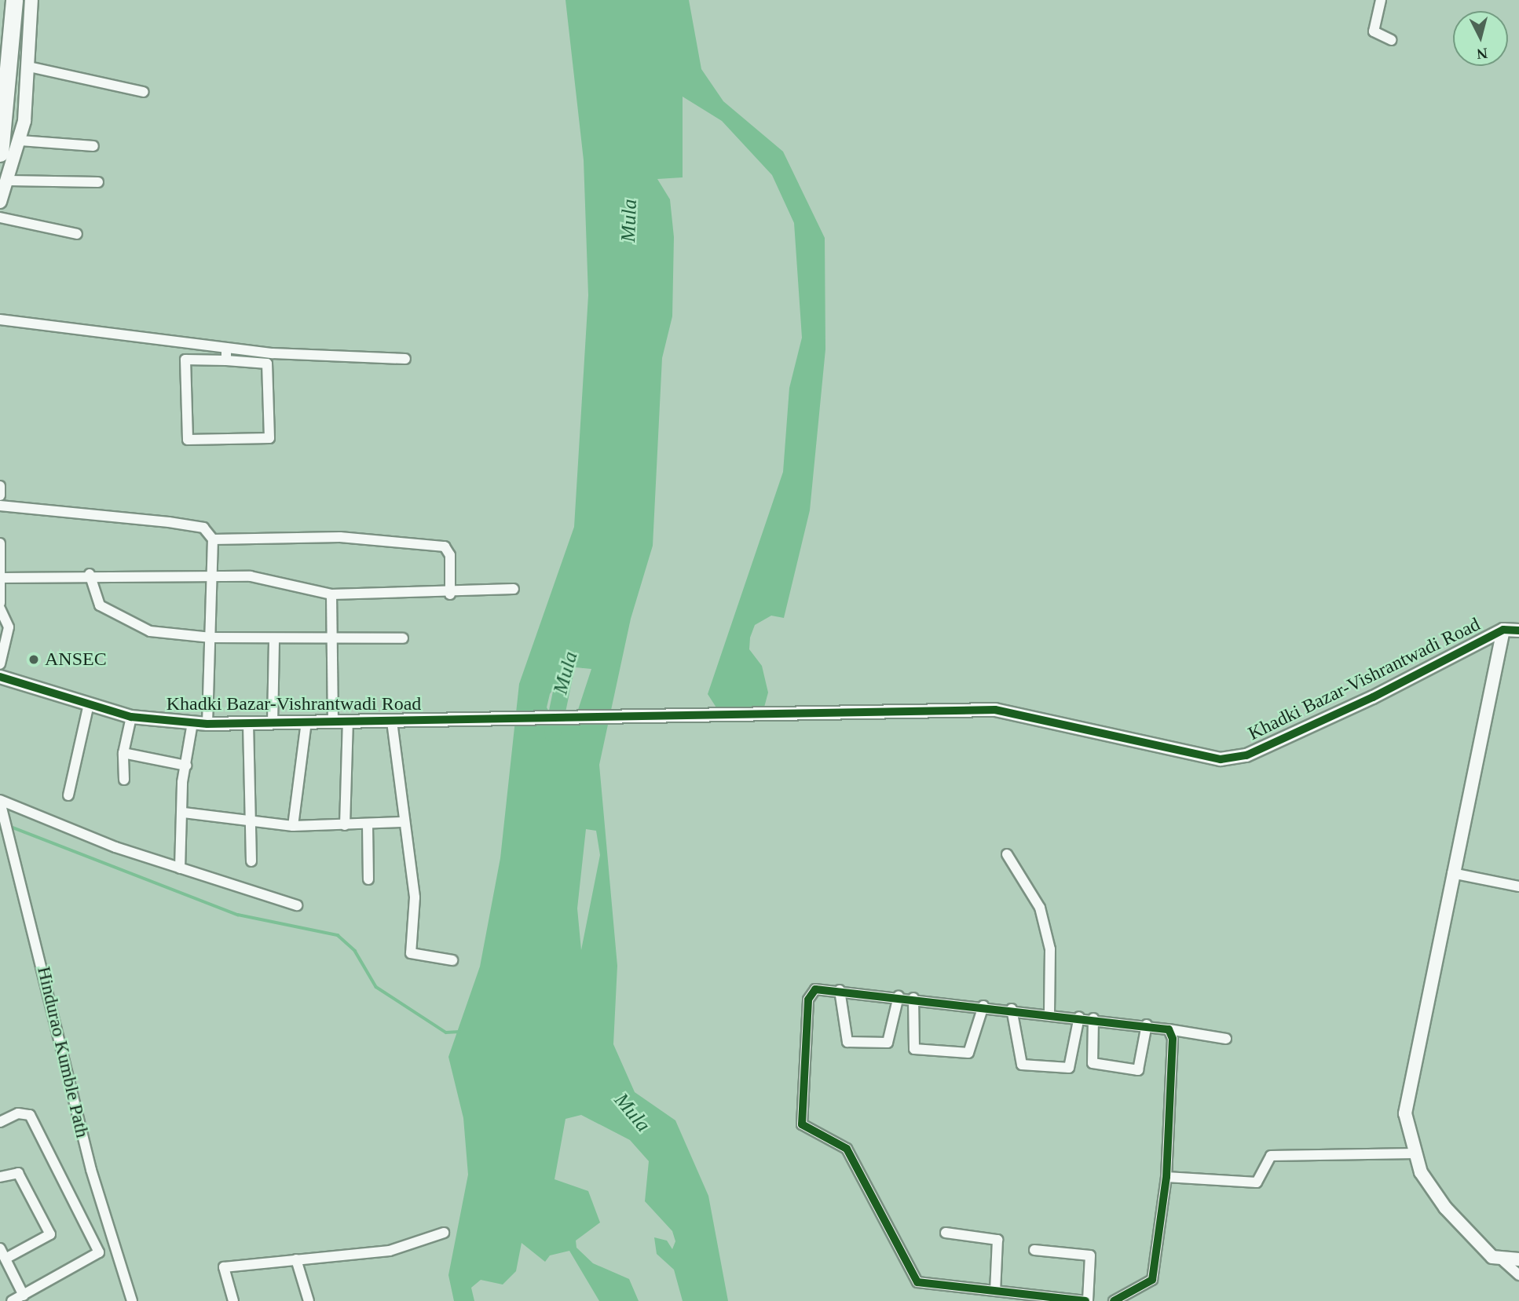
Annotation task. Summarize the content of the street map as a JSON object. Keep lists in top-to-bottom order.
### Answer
{
  "streets": {
    "street": ["Khadki Bazar-Vishrantwadi Road", "Hindurao Kumble Path"]
  },
  "water": ["Mula"],
  "places": ["ANSEC"],
  "north": "bottom"
}
